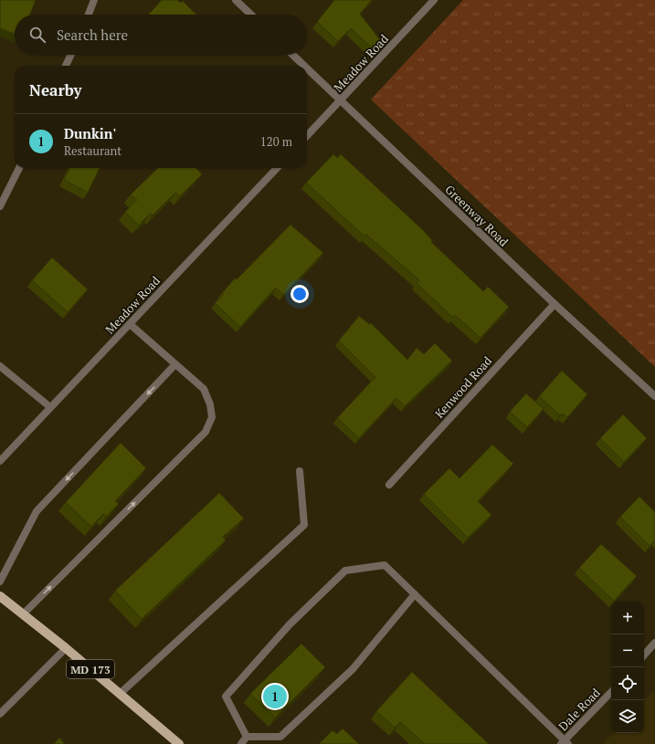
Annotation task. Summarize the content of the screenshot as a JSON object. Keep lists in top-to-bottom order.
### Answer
{
  "streets": {
    "main road": ["MD 173"],
    "street": [
      "Meadow Road",
      "Greenway Road",
      "Kenwood Road",
      "Dale Road"
    ]
  },
  "crossings": [
    ["Meadow Road", "Greenway Road"],
    ["Greenway Road", "Kenwood Road"]
  ],
  "page": {
    "search": "Search here",
    "heading": "Nearby",
    "list": [
      {
        "mark": "1",
        "name": "Dunkin'",
        "note": "Restaurant",
        "value": "120 m"
      }
    ],
    "map_buttons": ["+", "−"],
    "pins": "1"
  }
}
